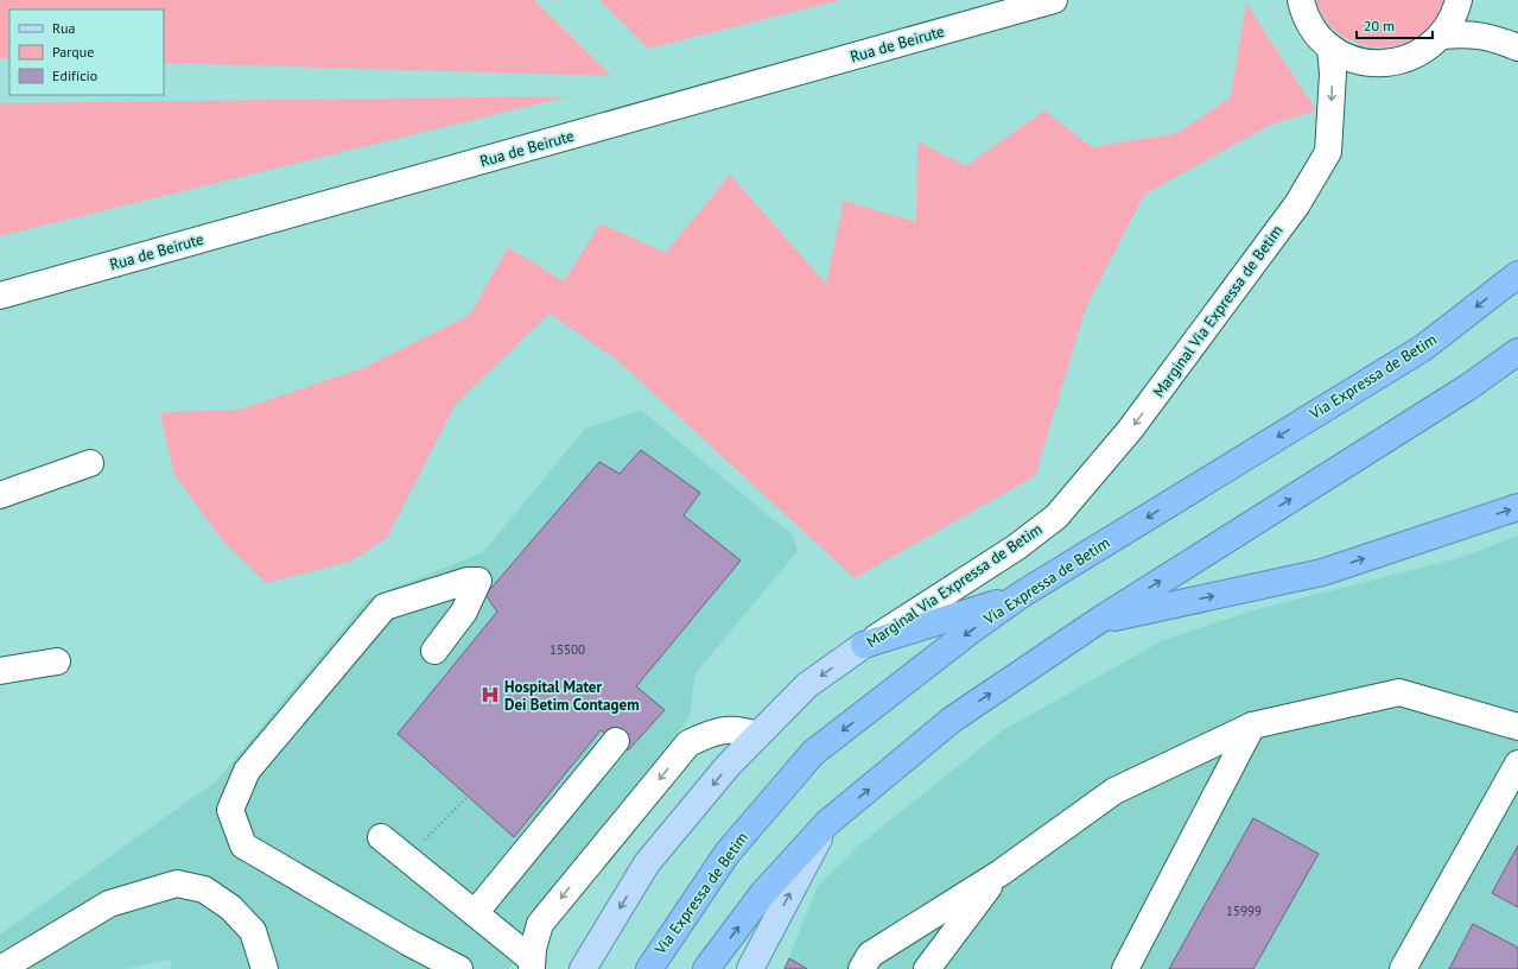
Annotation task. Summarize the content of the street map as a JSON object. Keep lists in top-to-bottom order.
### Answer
{
  "streets": {
    "highway": ["Via Expressa de Betim"],
    "main road": ["Marginal Via Expressa de Betim"],
    "street": ["Rua de Beirute"]
  },
  "places": {
    "hospital": ["Hospital Mater Dei Betim Contagem"]
  },
  "house_numbers": ["15500", "15999"],
  "legend": ["Rua", "Parque", "Edifício"],
  "scale_bar": "20 m"
}
